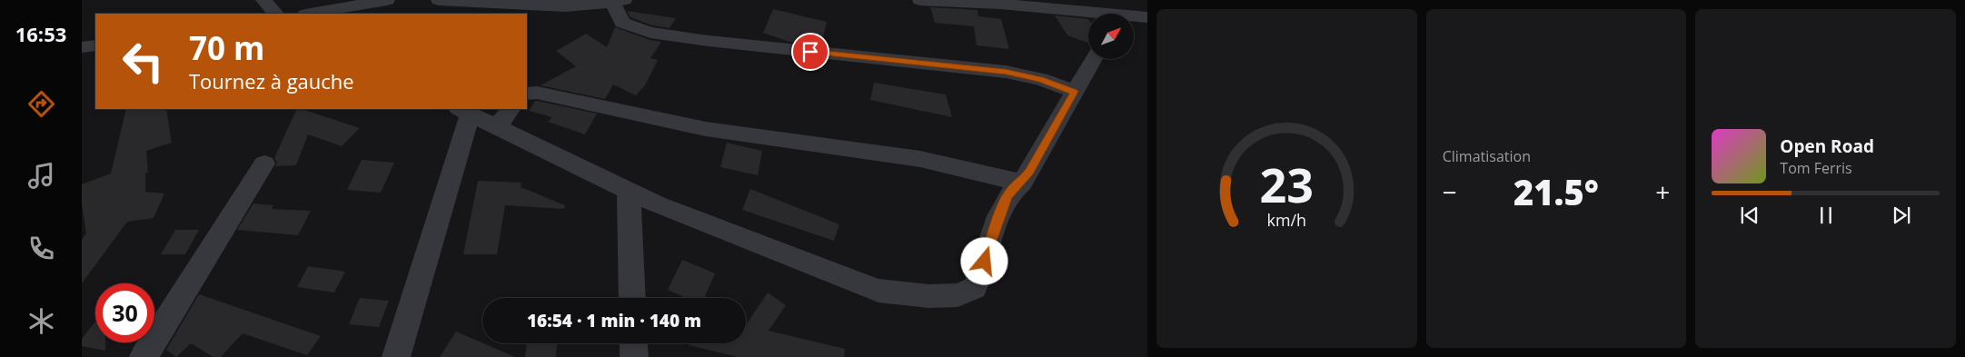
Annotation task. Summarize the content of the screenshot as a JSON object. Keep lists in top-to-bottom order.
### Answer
{
  "north": "top right",
  "page": {
    "tabs": "16:53",
    "tile": "Climatisation",
    "turn": ["70 m", "Tournez à gauche"],
    "song": ["Open Road", "Tom Ferris"],
    "heat": ["−", "21.5°", "+"],
    "limit": "30",
    "trip": "16:54 · 1 min · 140 m",
    "gauge": ["23", "km/h"]
  }
}
